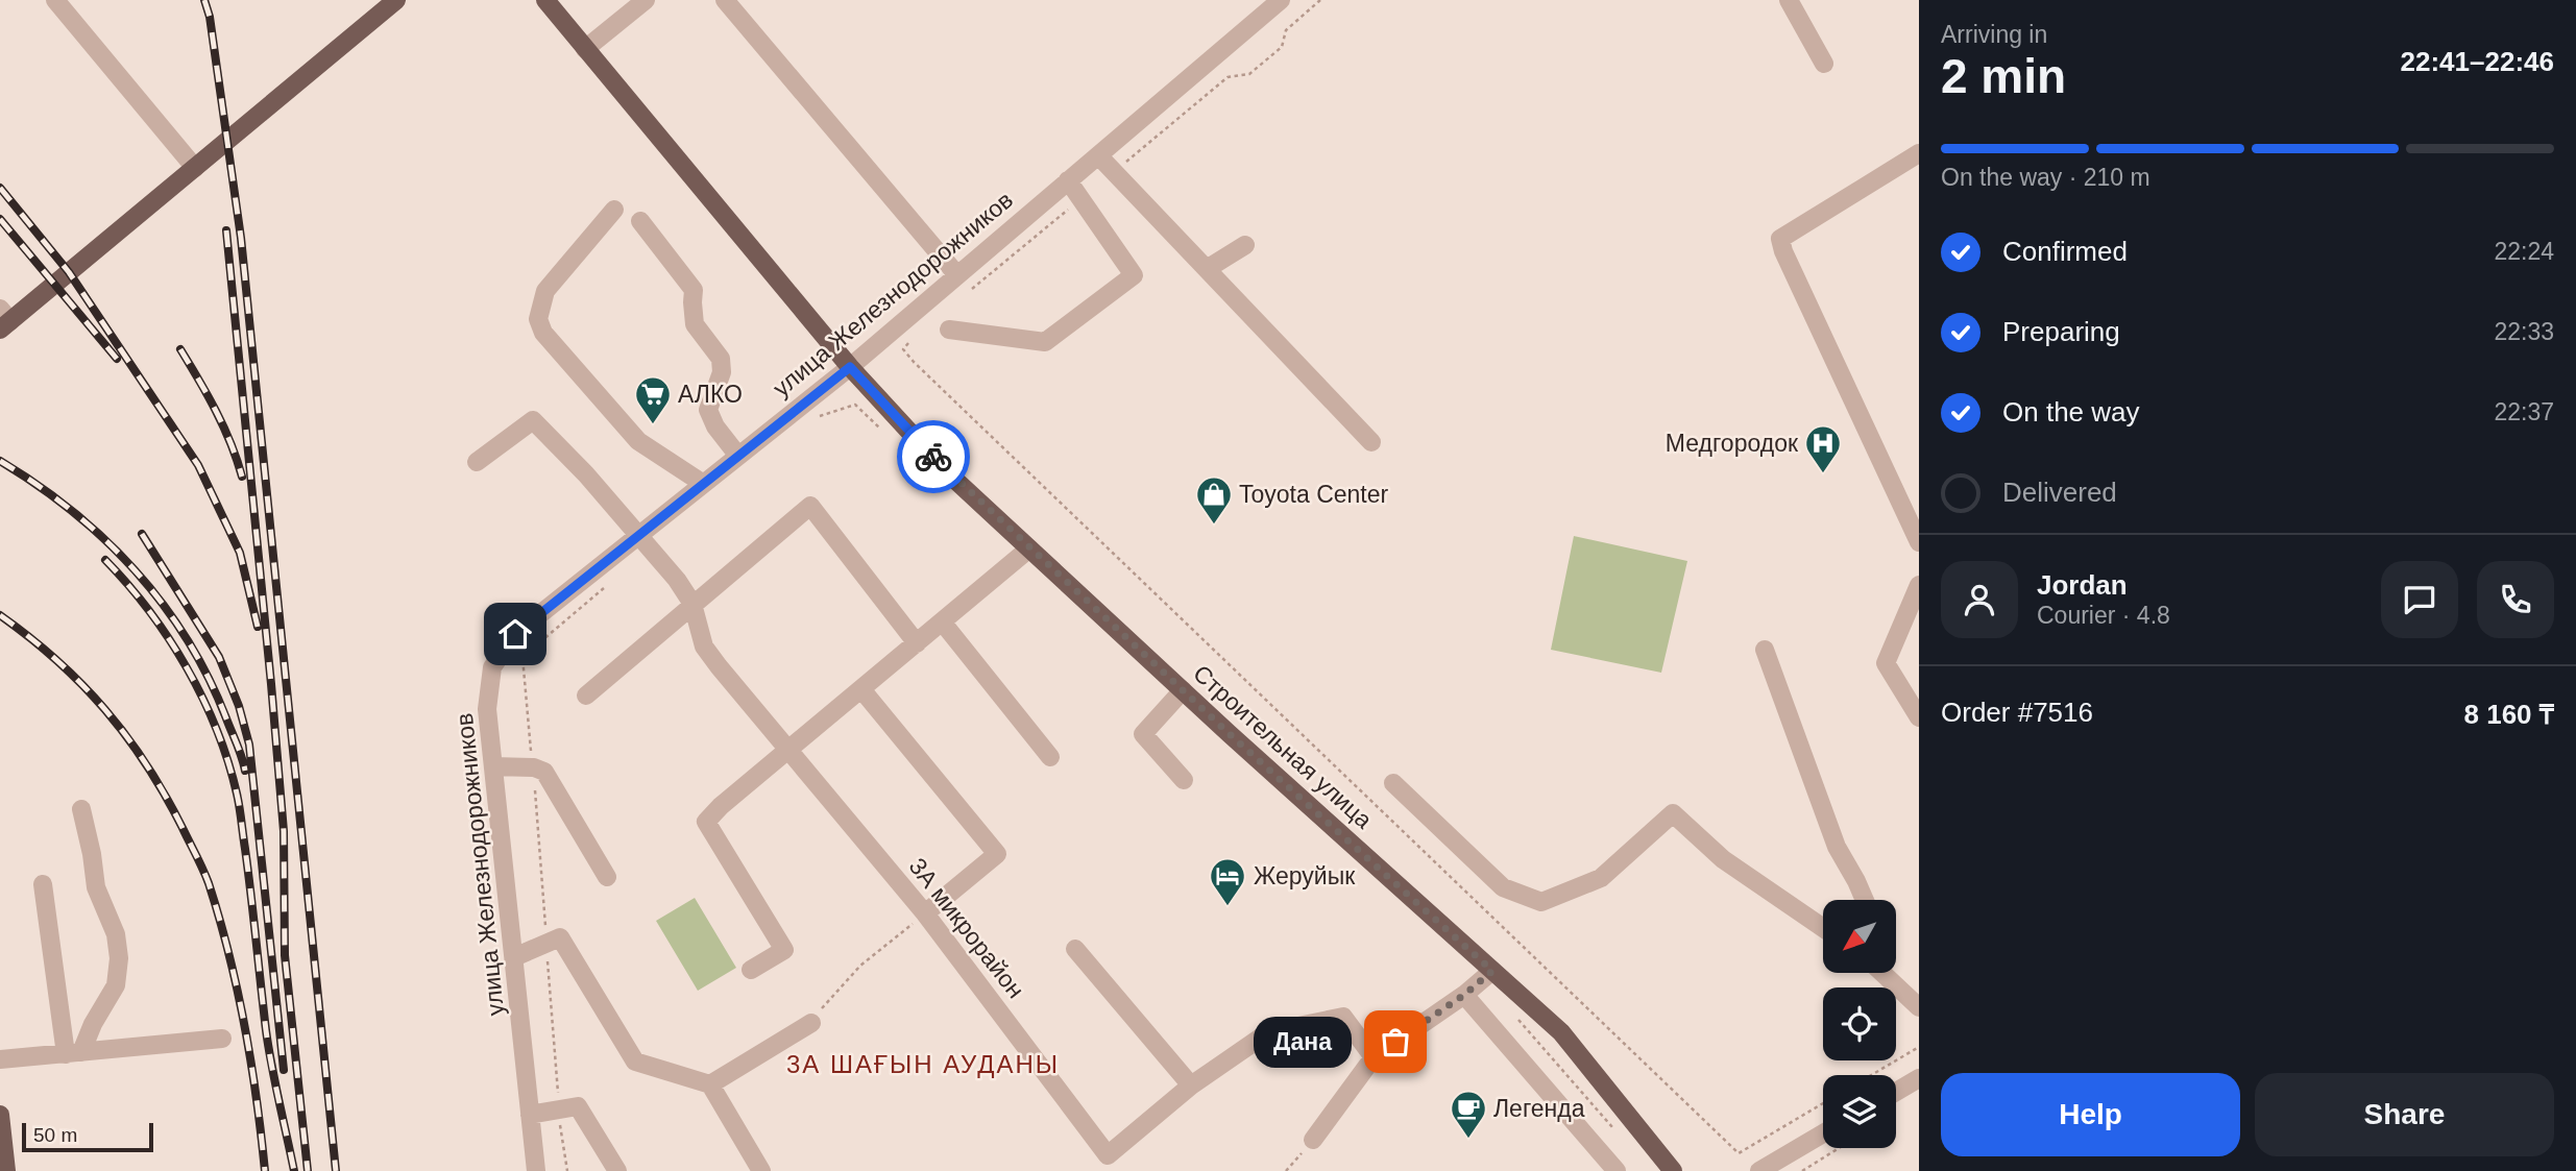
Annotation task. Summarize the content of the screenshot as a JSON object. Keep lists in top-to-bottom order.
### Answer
{
  "streets": {
    "main road": ["Строительная улица"],
    "street": ["улица Железнодорожников", "3А микрорайон"]
  },
  "crossings": [
    ["улица Железнодорожников", "Строительная улица"],
    ["улица Железнодорожников", "3А микрорайон"]
  ],
  "districts": ["3А ШАҒЫН АУДАНЫ"],
  "places": {
    "supermarket": ["АЛКО"],
    "hospital": ["Медгородок"],
    "shop": ["Toyota Center"],
    "hotel": ["Жеруйык"],
    "other": ["Дана"],
    "cafe": ["Легенда"]
  },
  "scale_bar": "50 m",
  "north": "bottom left",
  "page": {
    "heading": ["2 min", "Arriving in", "22:41–22:46"],
    "panel": [
      "Jordan",
      "Courier · 4.8",
      "Order #7516",
      "8 160 ₸"
    ],
    "bar": "On the way · 210 m",
    "list": [
      ["Confirmed", "22:24"],
      ["Preparing", "22:33"],
      ["On the way", "22:37"],
      "Delivered"
    ],
    "bubble": "Дана",
    "buttons": ["Help", "Share"],
    "scale": "50 m"
  }
}
